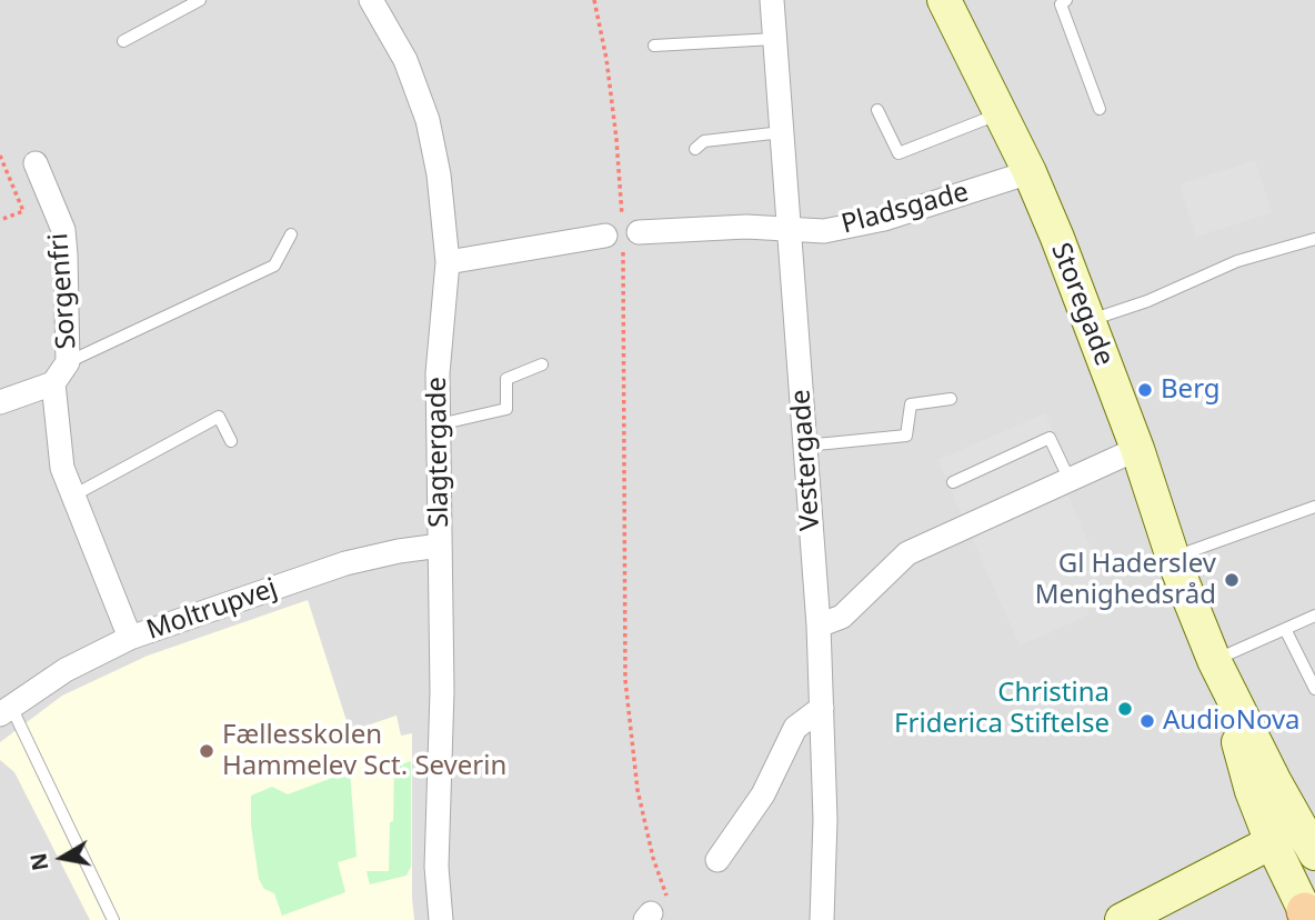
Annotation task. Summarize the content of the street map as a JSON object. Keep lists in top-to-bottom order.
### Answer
{
  "streets": {
    "street": [
      "Pladsgade",
      "Sorgenfri",
      "Storegade",
      "Slagtergade",
      "Vestergade",
      "Moltrupvej"
    ]
  },
  "crossings": [
    ["Pladsgade", "Storegade"],
    ["Pladsgade", "Slagtergade"],
    ["Pladsgade", "Vestergade"],
    ["Sorgenfri", "Moltrupvej"],
    ["Slagtergade", "Moltrupvej"]
  ],
  "places": [
    "Berg",
    "Gl Haderslev Menighedsråd",
    "Christina Friderica Stiftelse",
    "AudioNova",
    "Fællesskolen Hammelev Sct. Severin"
  ],
  "north": "left"
}
